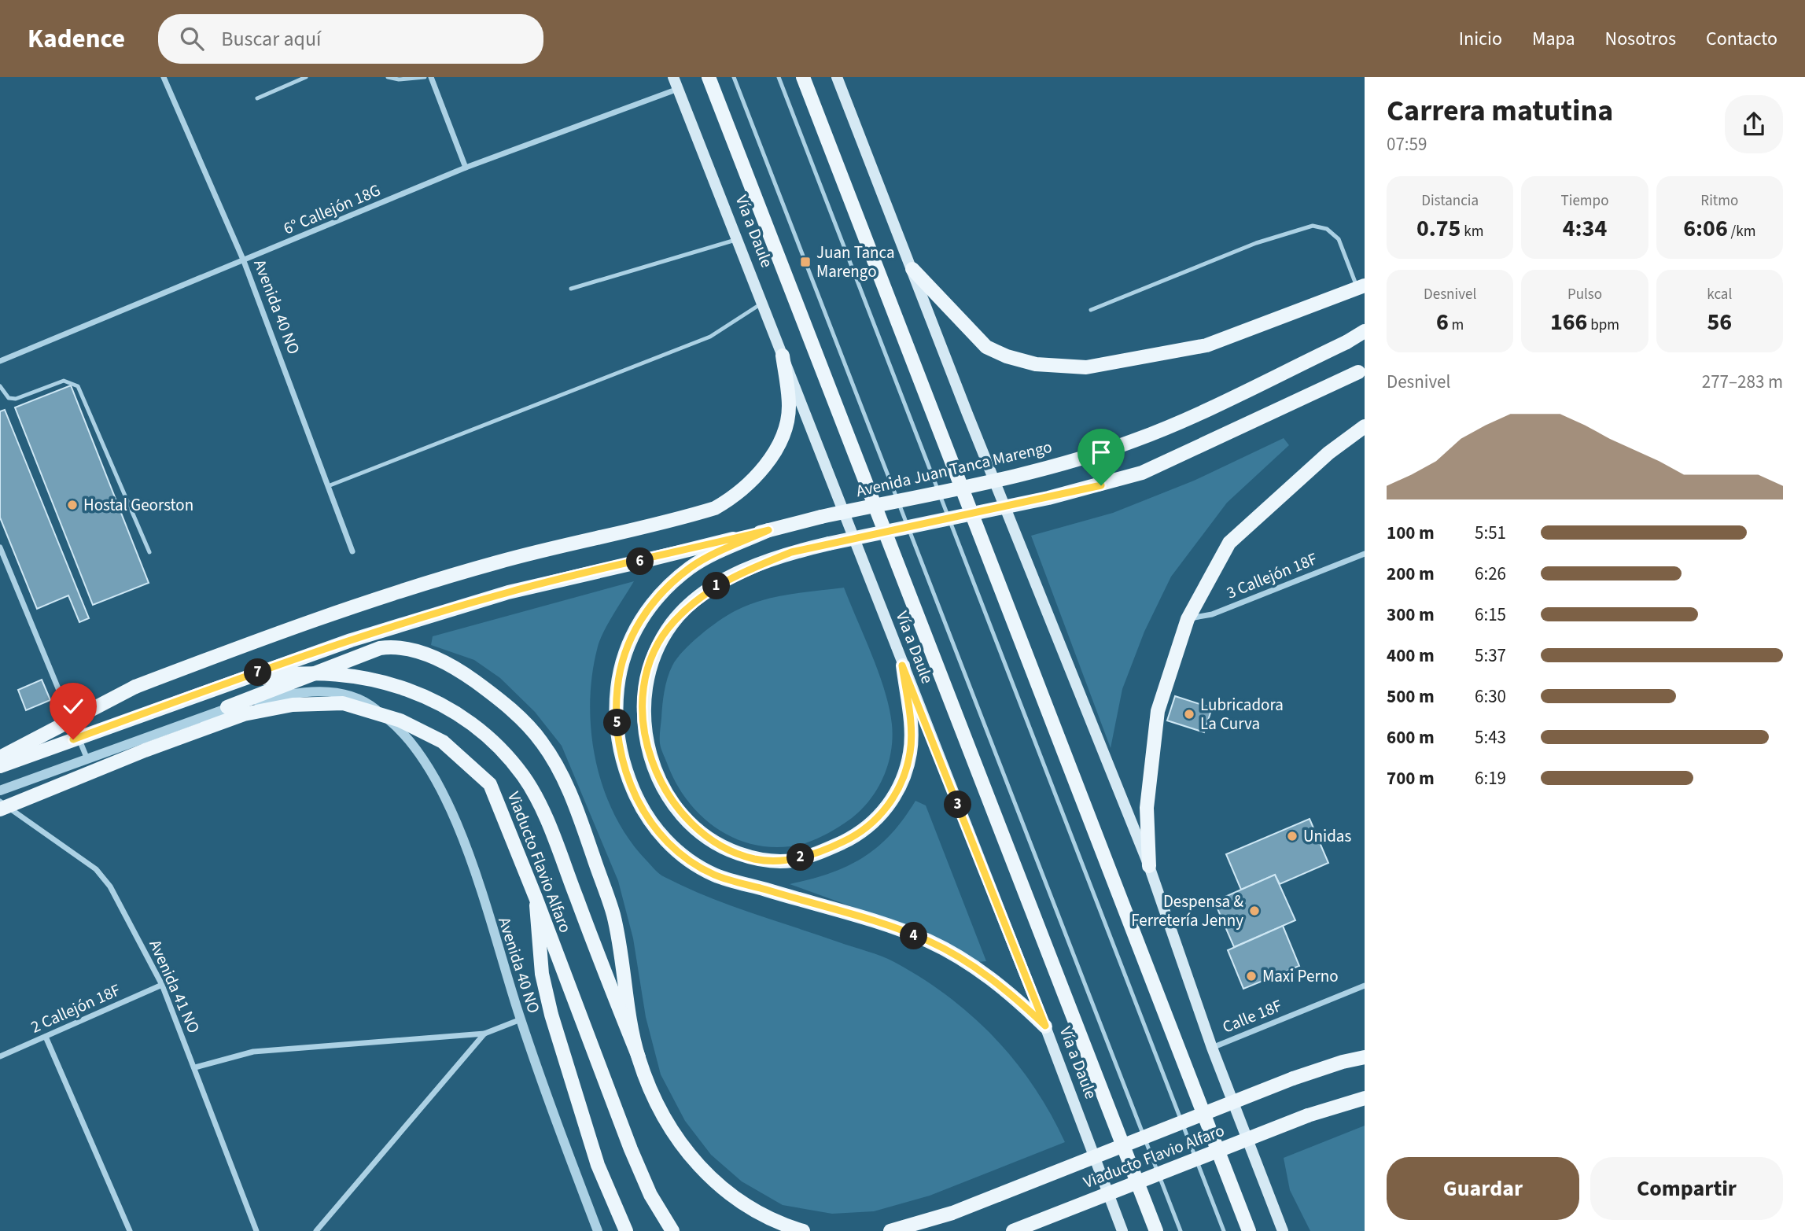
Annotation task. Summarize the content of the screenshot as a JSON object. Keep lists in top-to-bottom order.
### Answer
{
  "streets": {
    "main road": ["Vía a Daule", "Avenida Juan Tanca Marengo", "Viaducto Flavio Alfaro"],
    "street": [
      "6° Callejón 18G",
      "Avenida 40 NO",
      "3 Callejón 18F",
      "Avenida 41 NO",
      "2 Callejón 18F",
      "Calle 18F"
    ]
  },
  "crossings": [
    ["6° Callejón 18G", "Vía a Daule"],
    ["6° Callejón 18G", "Avenida 40 NO"],
    ["Avenida 41 NO", "2 Callejón 18F"]
  ],
  "places": {
    "transit": ["Juan Tanca Marengo"],
    "other": [
      "Hostal Georston",
      "Lubricadora La Curva",
      "Unidas",
      "Despensa & Ferretería Jenny",
      "Maxi Perno"
    ]
  },
  "page": {
    "header": "Kadence",
    "search": "Buscar aquí",
    "nav": [
      "Inicio",
      "Mapa",
      "Nosotros",
      "Contacto"
    ],
    "heading": ["Carrera matutina", "07:59"],
    "stats": [
      ["Distancia", "0.75 km"],
      ["Tiempo", "4:34"],
      ["Ritmo", "6:06 /km"],
      ["Desnivel", "6 m"],
      ["Pulso", "166 bpm"],
      ["kcal", "56"]
    ],
    "chart": ["Desnivel", "277–283 m"],
    "list": [
      {
        "name": "100 m",
        "note": "5:51"
      },
      {
        "name": "200 m",
        "note": "6:26"
      },
      {
        "name": "300 m",
        "note": "6:15"
      },
      {
        "name": "400 m",
        "note": "5:37"
      },
      {
        "name": "500 m",
        "note": "6:30"
      },
      {
        "name": "600 m",
        "note": "5:43"
      },
      {
        "name": "700 m",
        "note": "6:19"
      }
    ],
    "pins": [
      "6",
      "1",
      "7",
      "5",
      "3",
      "2",
      "4"
    ],
    "buttons": ["Guardar", "Compartir"]
  }
}
